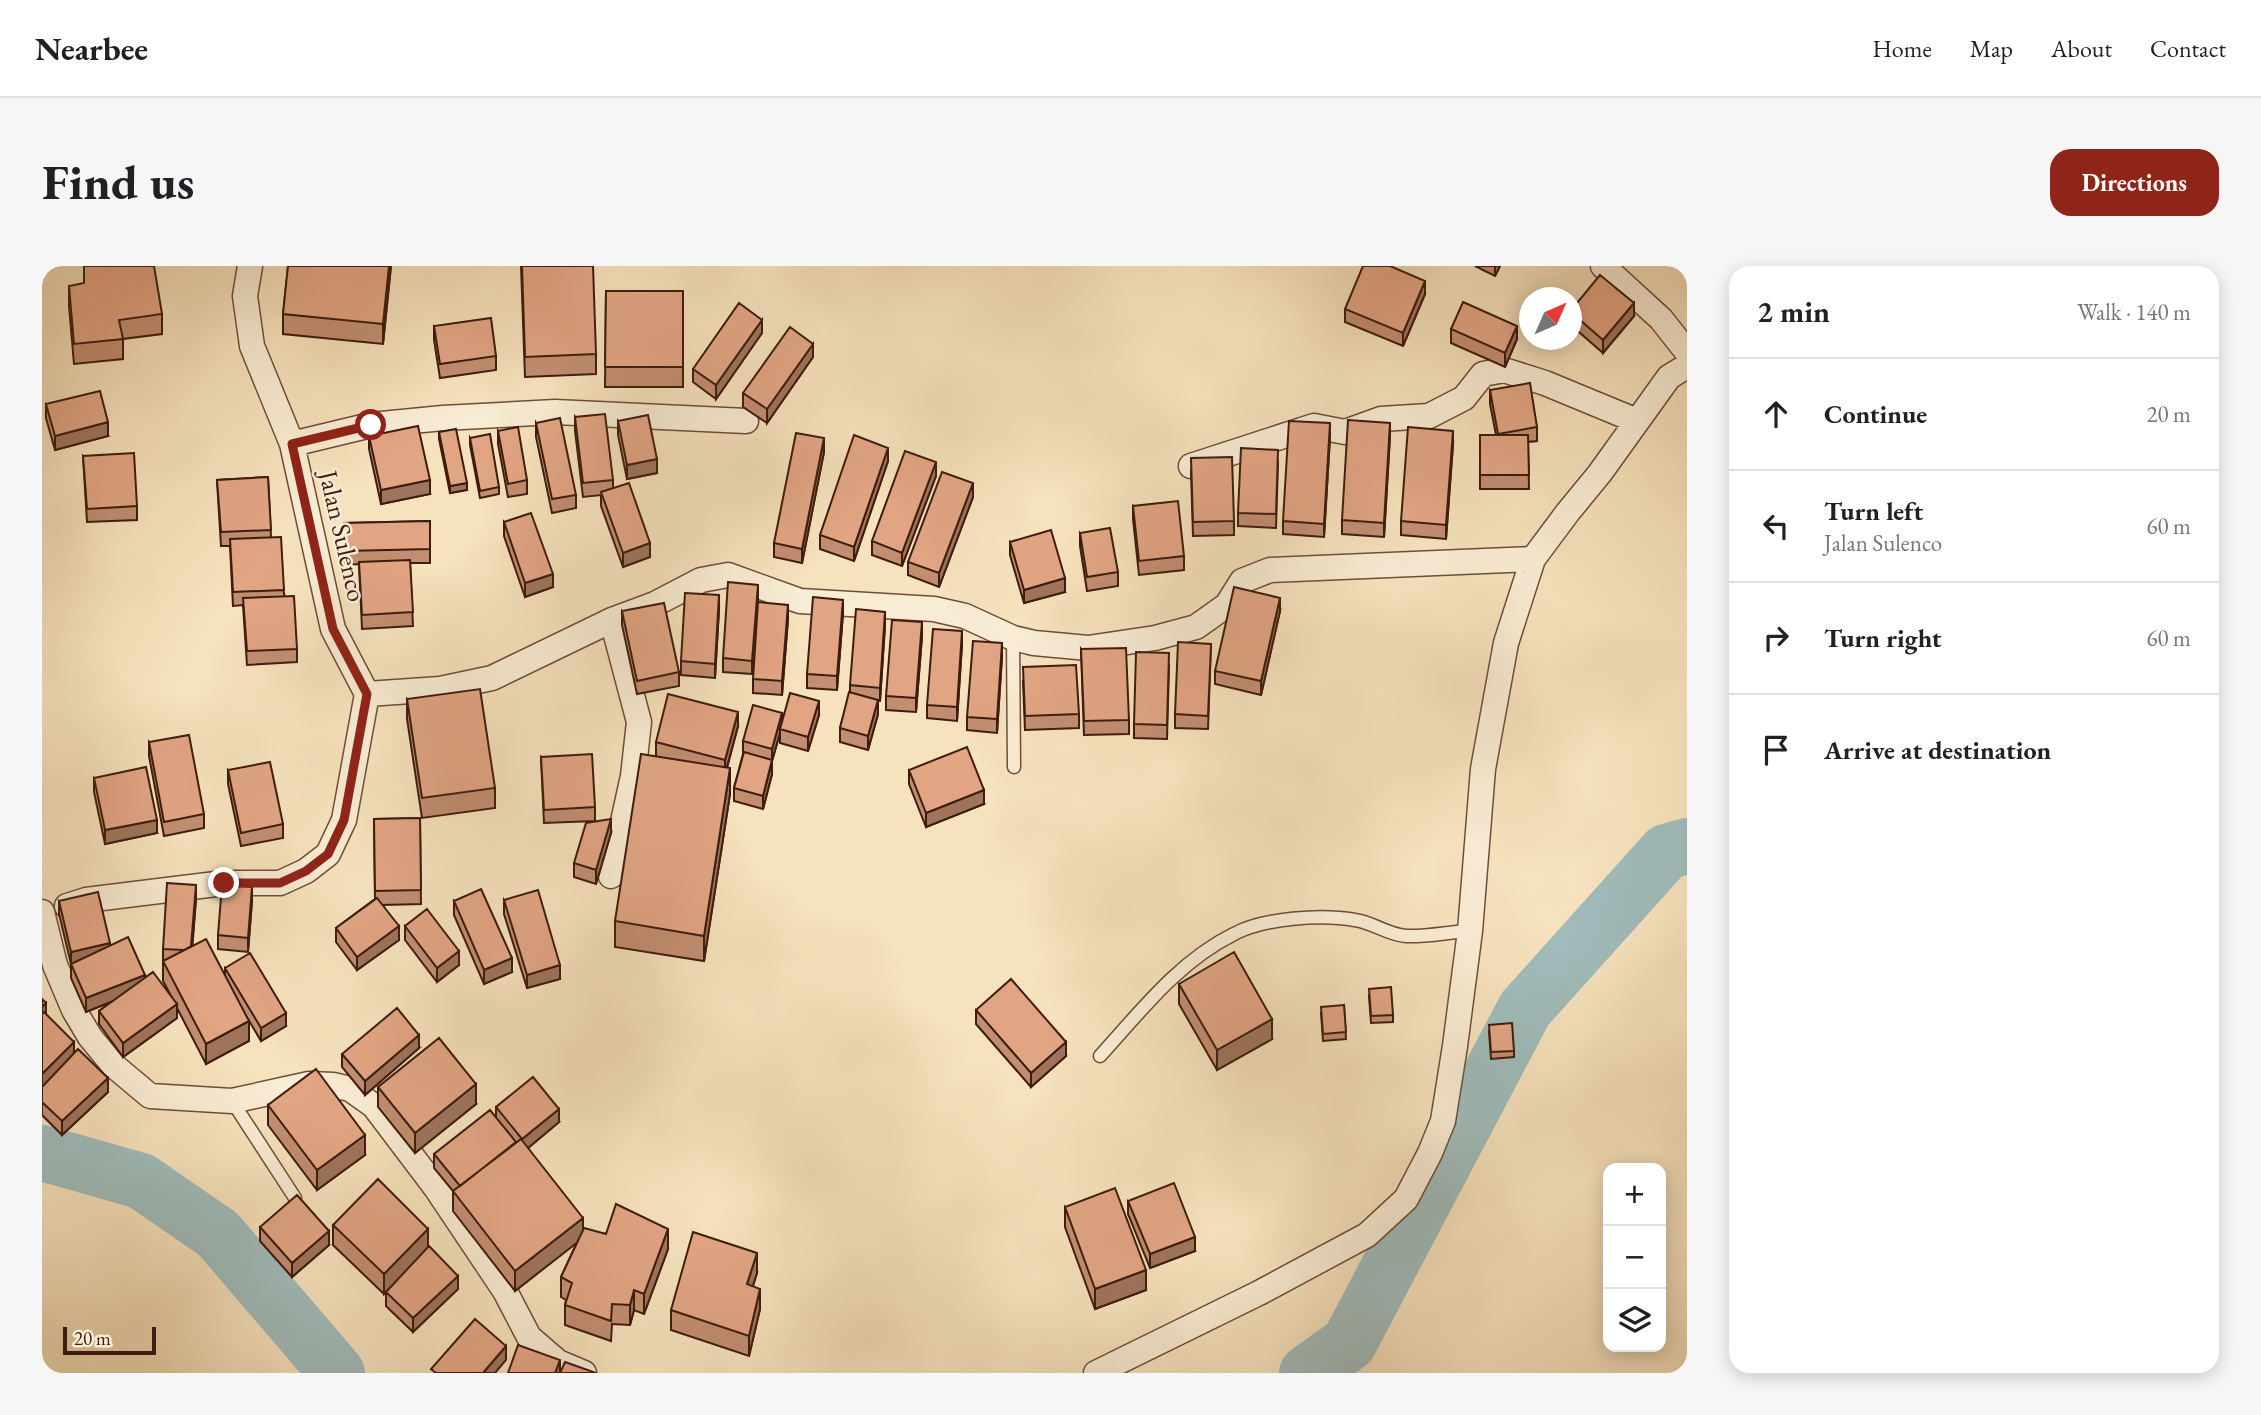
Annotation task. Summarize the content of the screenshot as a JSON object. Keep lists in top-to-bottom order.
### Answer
{
  "streets": {
    "street": ["Jalan Sulenco"]
  },
  "scale_bar": "20 m",
  "north": "top right",
  "page": {
    "header": "Nearbee",
    "nav": [
      "Home",
      "Map",
      "About",
      "Contact"
    ],
    "buttons": "Directions",
    "title": "Find us",
    "heading": ["2 min", "Walk · 140 m"],
    "list": [
      ["Continue", "20 m"],
      ["Turn left", "Jalan Sulenco", "60 m"],
      ["Turn right", "60 m"],
      "Arrive at destination"
    ],
    "map_buttons": ["+", "−"],
    "scale": "20 m"
  }
}
